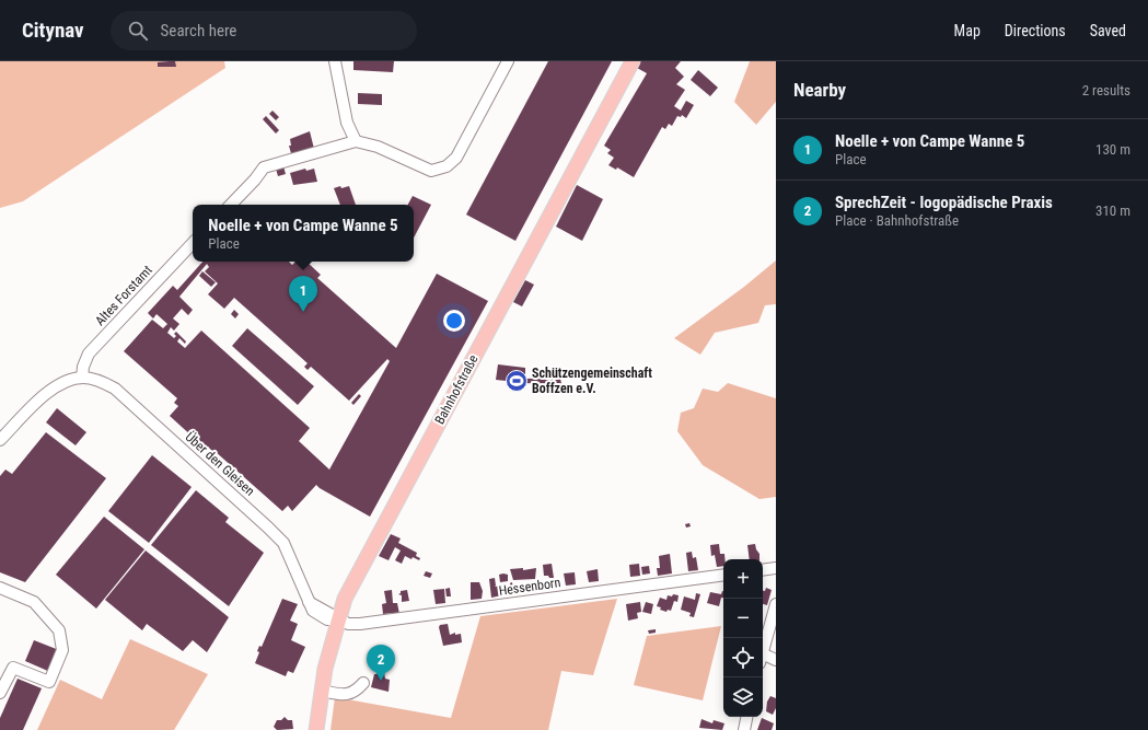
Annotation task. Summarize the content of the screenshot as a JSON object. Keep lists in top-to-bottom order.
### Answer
{
  "streets": {
    "main road": ["Bahnhofstraße"],
    "street": ["Altes Forstamt", "Über den Gleisen", "Hessenborn"]
  },
  "crossings": [
    ["Altes Forstamt", "Über den Gleisen"],
    ["Bahnhofstraße", "Über den Gleisen"],
    ["Bahnhofstraße", "Hessenborn"],
    ["Über den Gleisen", "Hessenborn"]
  ],
  "places": {
    "sports": ["Schützengemeinschaft Boffzen e.V."]
  },
  "page": {
    "header": "Citynav",
    "search": "Search here",
    "nav": ["Map", "Directions", "Saved"],
    "heading": ["Nearby", "2 results"],
    "list": [
      {
        "mark": "1",
        "name": "Noelle + von Campe Wanne 5",
        "note": "Place",
        "value": "130 m"
      },
      {
        "mark": "2",
        "name": "SprechZeit - logopädische Praxis",
        "note": "Place · Bahnhofstraße",
        "value": "310 m"
      }
    ],
    "popup": ["Noelle + von Campe Wanne 5", "Place"],
    "pins": ["1", "2"],
    "map_buttons": ["+", "−"]
  }
}
